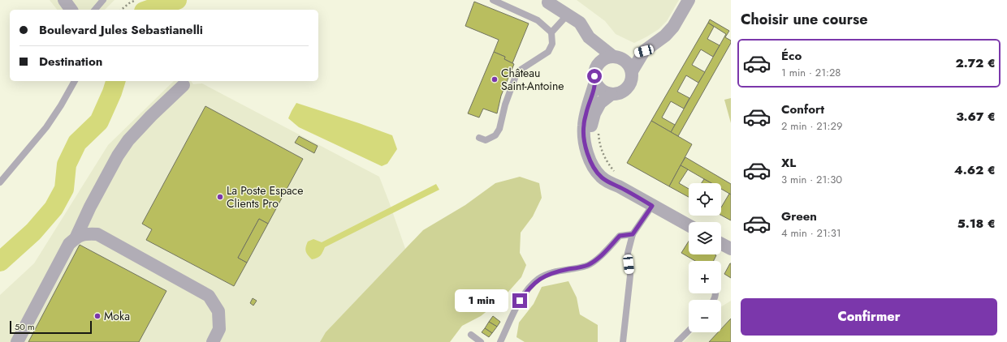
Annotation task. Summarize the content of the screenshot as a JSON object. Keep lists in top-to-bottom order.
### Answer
{
  "places": ["Château Saint-Antoine", "La Poste Espace Clients Pro", "Moka"],
  "scale_bar": "50 m",
  "page": {
    "heading": "Choisir une course",
    "banner": ["Boulevard Jules Sebastianelli", "Destination"],
    "list": [
      {
        "name": "Éco",
        "note": "1 min · 21:28",
        "value": "2.72 €"
      },
      {
        "name": "Confort",
        "note": "2 min · 21:29",
        "value": "3.67 €"
      },
      {
        "name": "XL",
        "note": "3 min · 21:30",
        "value": "4.62 €"
      },
      {
        "name": "Green",
        "note": "4 min · 21:31",
        "value": "5.18 €"
      }
    ],
    "map_buttons": ["+", "−"],
    "bubble": "1 min",
    "buttons": "Confirmer",
    "scale": "50 m"
  }
}
